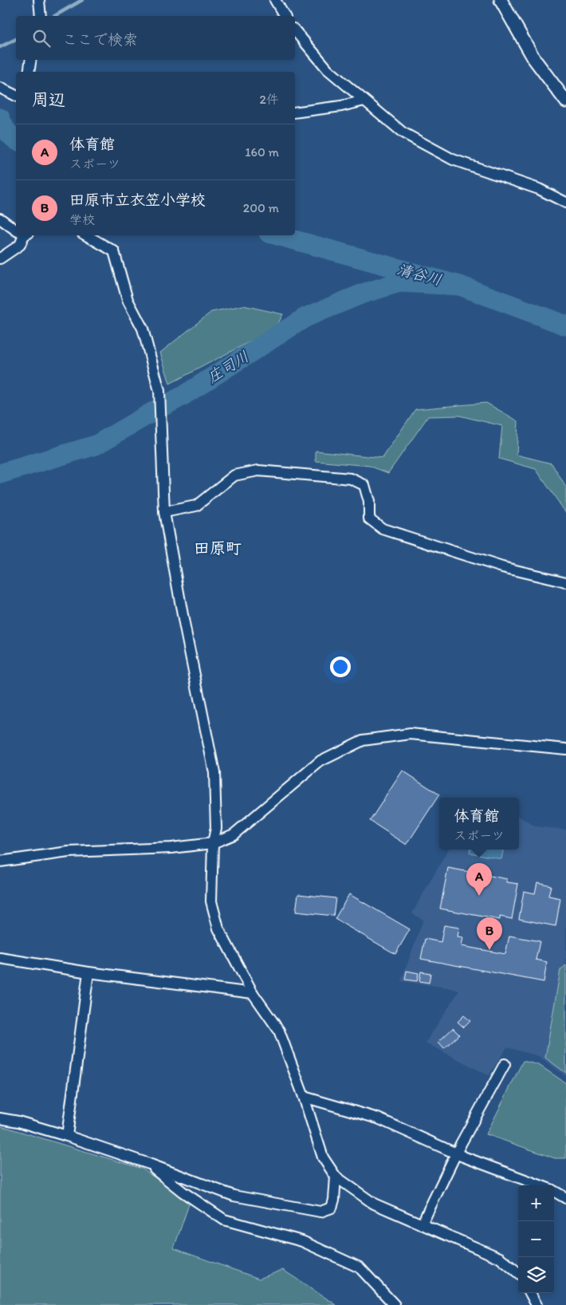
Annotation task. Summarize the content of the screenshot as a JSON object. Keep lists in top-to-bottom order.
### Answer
{
  "districts": ["田原町"],
  "water": ["清谷川", "庄司川"],
  "page": {
    "search": "ここで検索",
    "heading": ["周辺", "2件"],
    "list": [
      {
        "mark": "A",
        "name": "体育館",
        "note": "スポーツ",
        "value": "160 m"
      },
      {
        "mark": "B",
        "name": "田原市立衣笠小学校",
        "note": "学校",
        "value": "200 m"
      }
    ],
    "popup": ["体育館", "スポーツ"],
    "pins": ["A", "B"],
    "map_buttons": ["+", "−"]
  }
}
